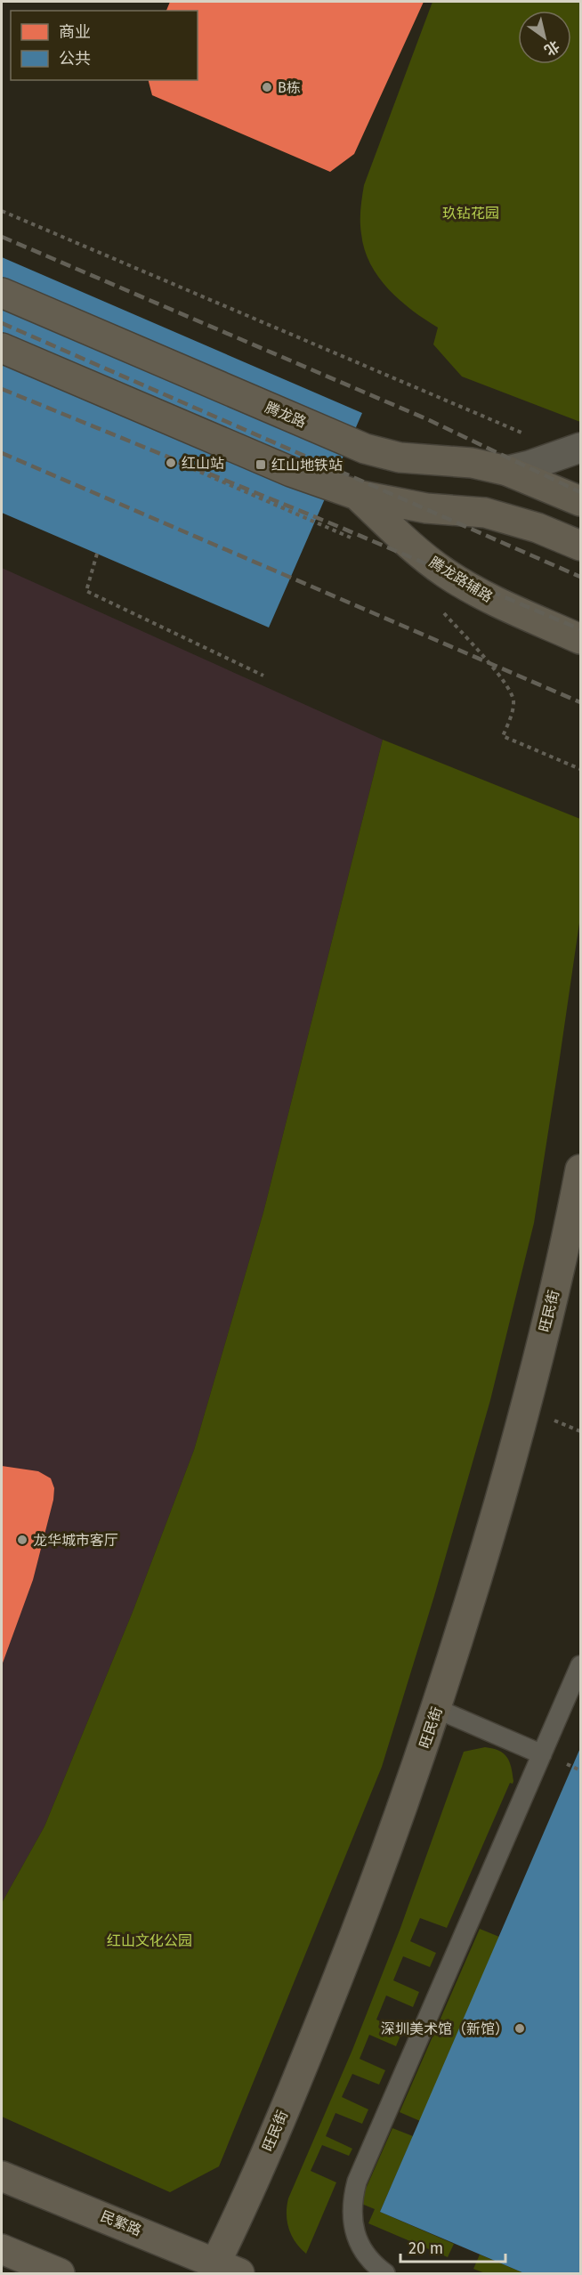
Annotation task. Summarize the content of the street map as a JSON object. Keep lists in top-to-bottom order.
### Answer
{
  "streets": {
    "main road": [
      "腾龙路",
      "腾龙路辅路",
      "旺民街",
      "民繁路"
    ]
  },
  "crossings": [
    ["旺民街", "民繁路"]
  ],
  "parks": ["玖钻花园", "红山文化公园"],
  "places": {
    "other": [
      "B栋",
      "红山站",
      "龙华城市客厅",
      "深圳美术馆（新馆）"
    ],
    "transit": ["红山地铁站"]
  },
  "legend": ["商业", "公共"],
  "scale_bar": "20 m",
  "north": "bottom right"
}
